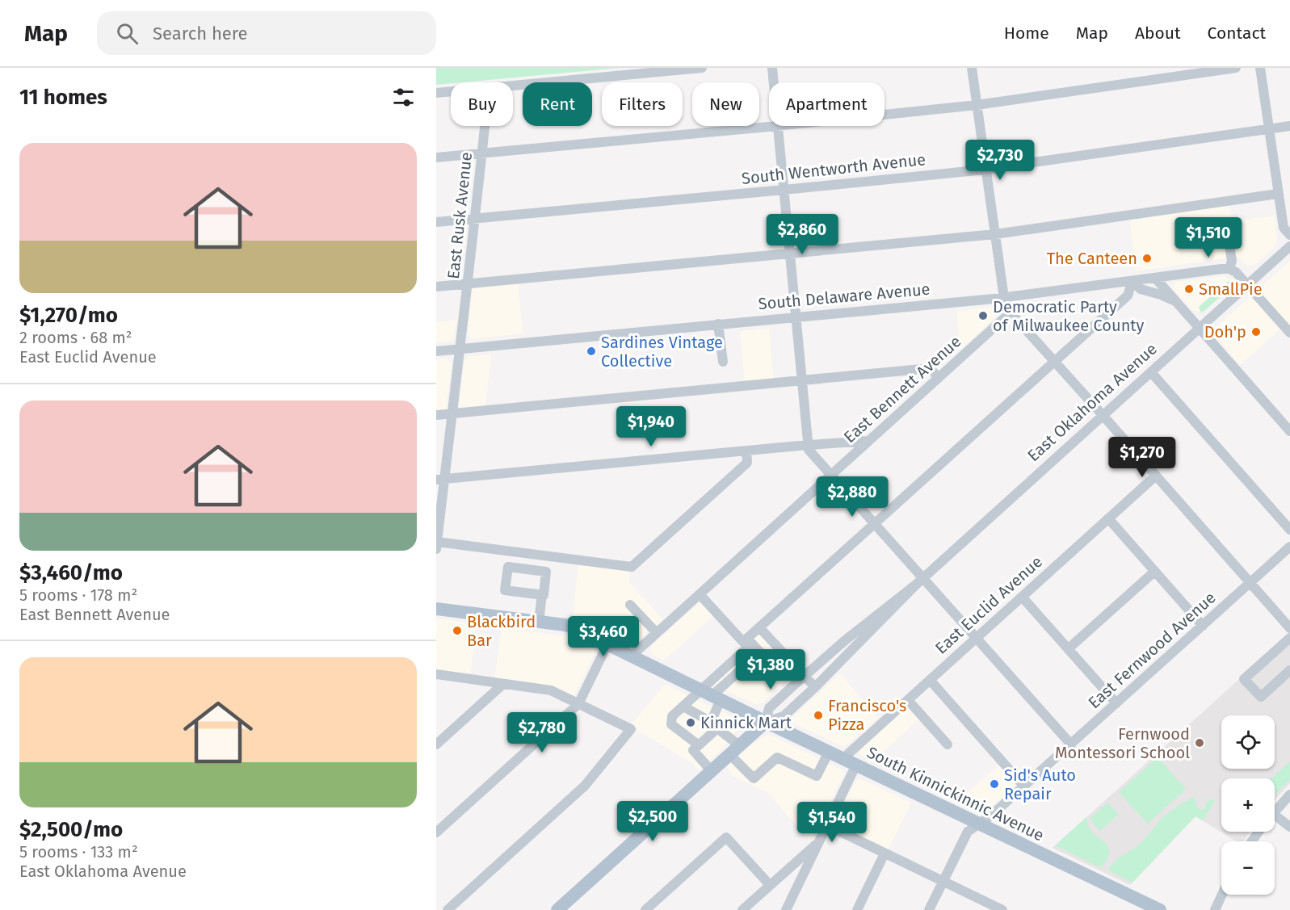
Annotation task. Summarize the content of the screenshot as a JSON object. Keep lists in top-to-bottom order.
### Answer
{
  "streets": {
    "main road": ["East Oklahoma Avenue", "South Kinnickinnic Avenue"],
    "street": [
      "South Wentworth Avenue",
      "East Rusk Avenue",
      "South Delaware Avenue",
      "East Bennett Avenue",
      "East Euclid Avenue",
      "East Fernwood Avenue"
    ]
  },
  "crossings": [
    ["South Wentworth Avenue", "East Rusk Avenue"],
    ["East Rusk Avenue", "South Delaware Avenue"],
    ["East Bennett Avenue", "South Kinnickinnic Avenue"],
    ["East Oklahoma Avenue", "South Kinnickinnic Avenue"],
    ["East Euclid Avenue", "South Kinnickinnic Avenue"],
    ["East Fernwood Avenue", "South Kinnickinnic Avenue"]
  ],
  "places": [
    "The Canteen",
    "SmallPie",
    "Democratic Party of Milwaukee County",
    "Doh'p",
    "Sardines Vintage Collective",
    "Blackbird Bar",
    "Francisco's Pizza",
    "Kinnick Mart",
    "Fernwood Montessori School",
    "Sid's Auto Repair"
  ],
  "page": {
    "header": "Map",
    "search": "Search here",
    "nav": [
      "Home",
      "Map",
      "About",
      "Contact"
    ],
    "heading": "11 homes",
    "chip": [
      "Buy",
      "Rent",
      "Filters",
      "New",
      "Apartment"
    ],
    "list": [
      {
        "name": "$1,270/mo",
        "note": "2 rooms · 68 m² · East Euclid Avenue"
      },
      {
        "name": "$3,460/mo",
        "note": "5 rooms · 178 m² · East Bennett Avenue"
      },
      {
        "name": "$2,500/mo",
        "note": "5 rooms · 133 m² · East Oklahoma Avenue"
      }
    ],
    "price": [
      "$2,730",
      "$2,860",
      "$1,510",
      "$1,940",
      "$1,270",
      "$2,880",
      "$3,460",
      "$1,380",
      "$2,780",
      "$2,500",
      "$1,540"
    ],
    "map_buttons": ["+", "−"]
  }
}
